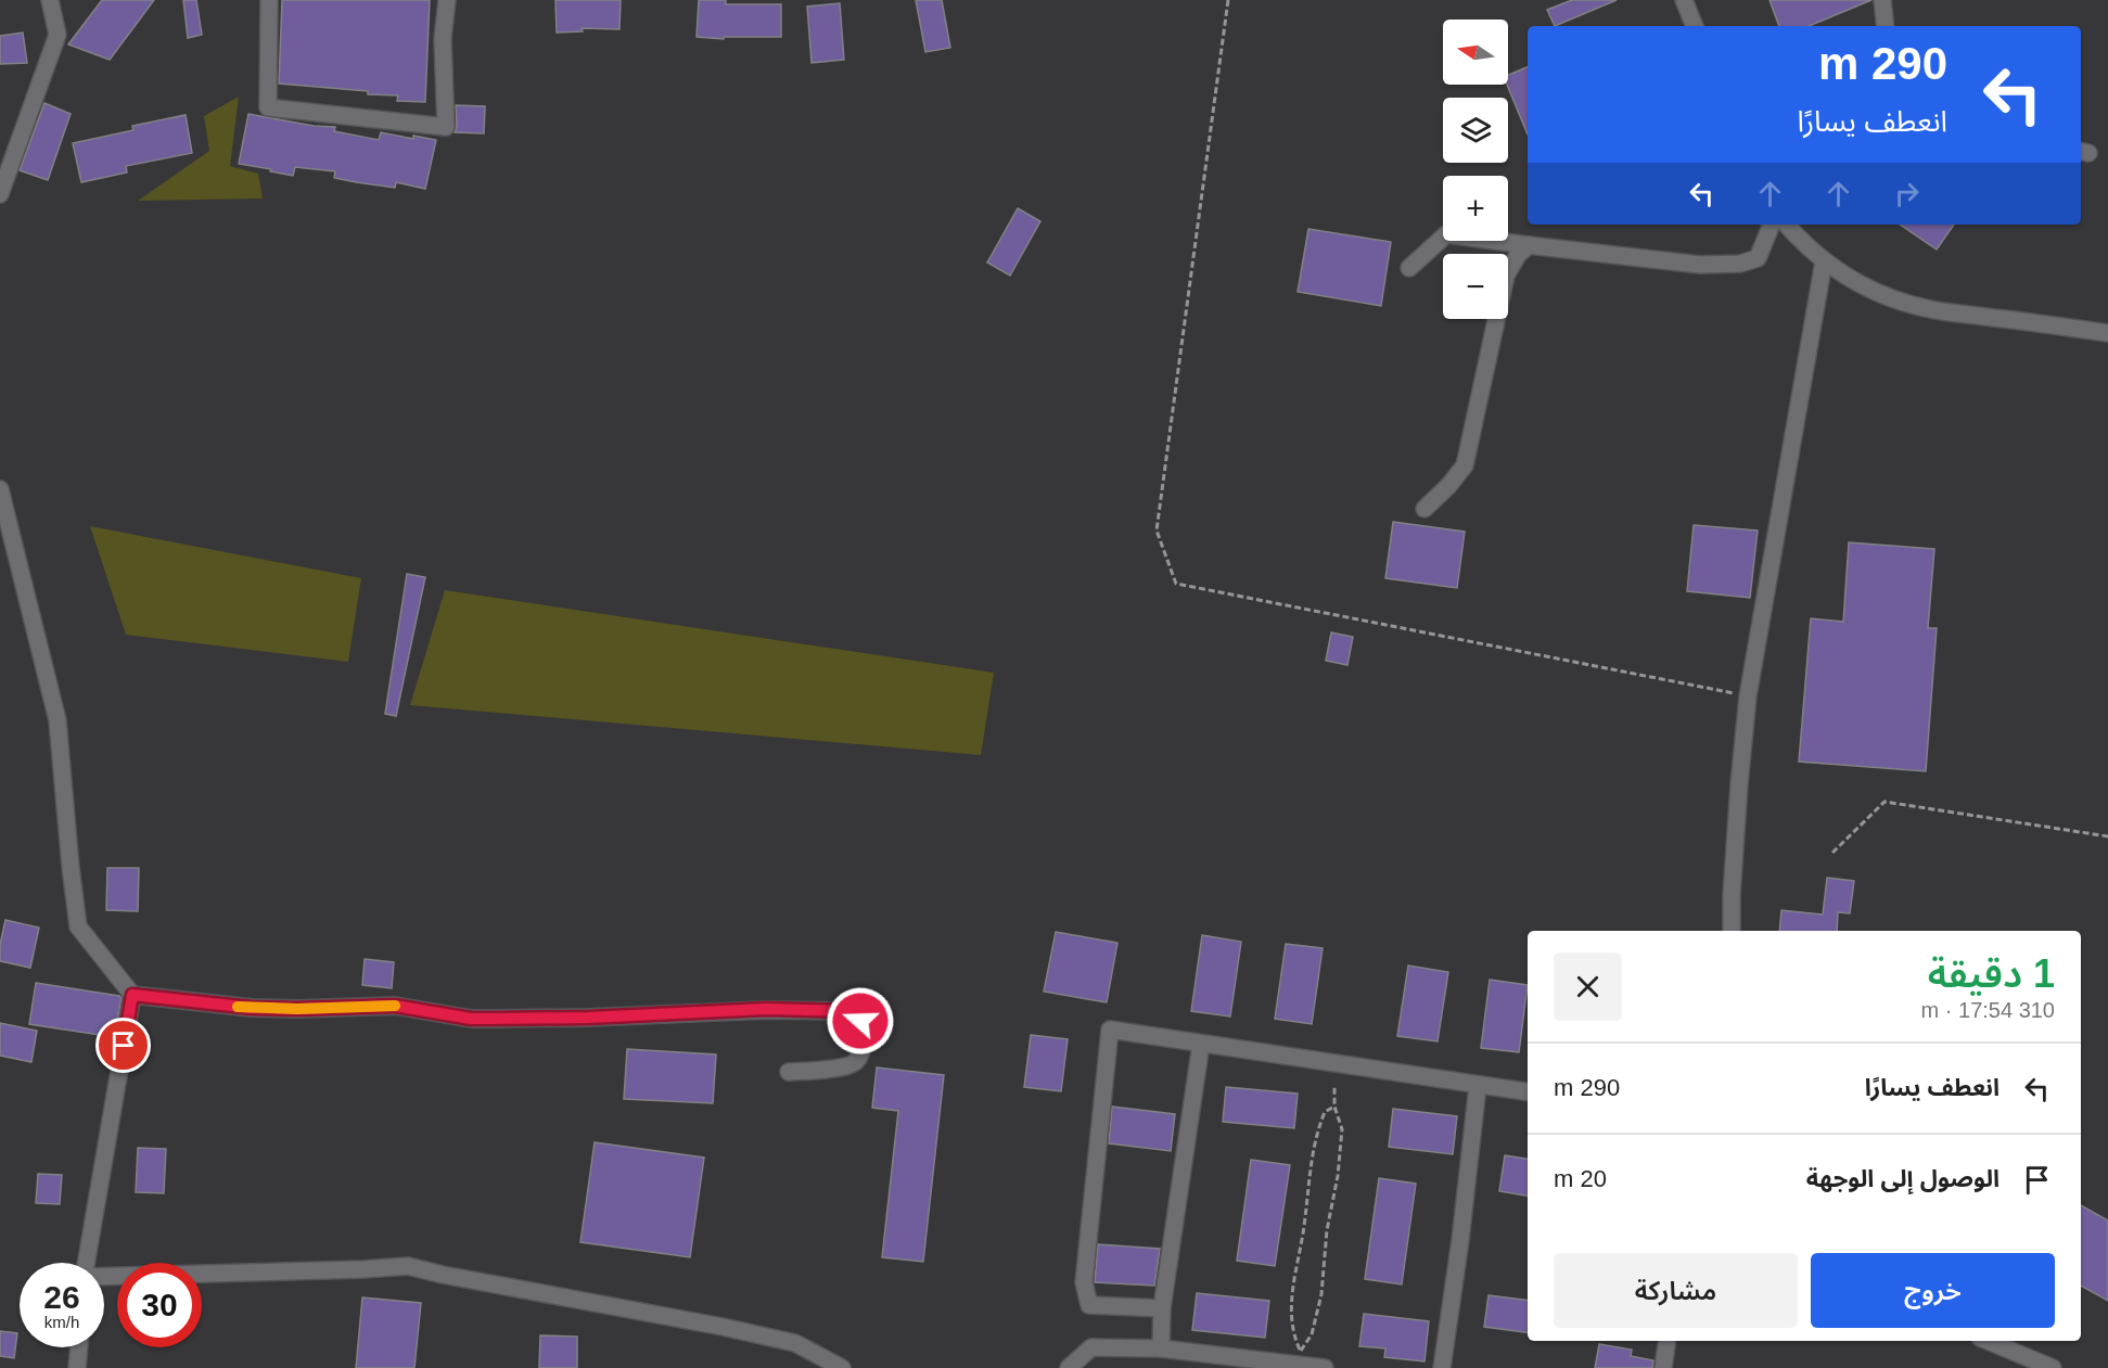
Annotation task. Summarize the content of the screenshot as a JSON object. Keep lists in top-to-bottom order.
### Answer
{
  "north": "left",
  "page": {
    "map_buttons": ["+", "−"],
    "turn": ["290 m", "انعطف يسارًا"],
    "heading": ["1 دقيقة", "310 m · 17:54"],
    "list": [
      {
        "name": "انعطف يسارًا",
        "value": "290 m"
      },
      {
        "name": "الوصول إلى الوجهة",
        "value": "20 m"
      }
    ],
    "buttons": ["خروج", "مشاركة"],
    "speed": "26 km/h",
    "limit": "30"
  }
}
